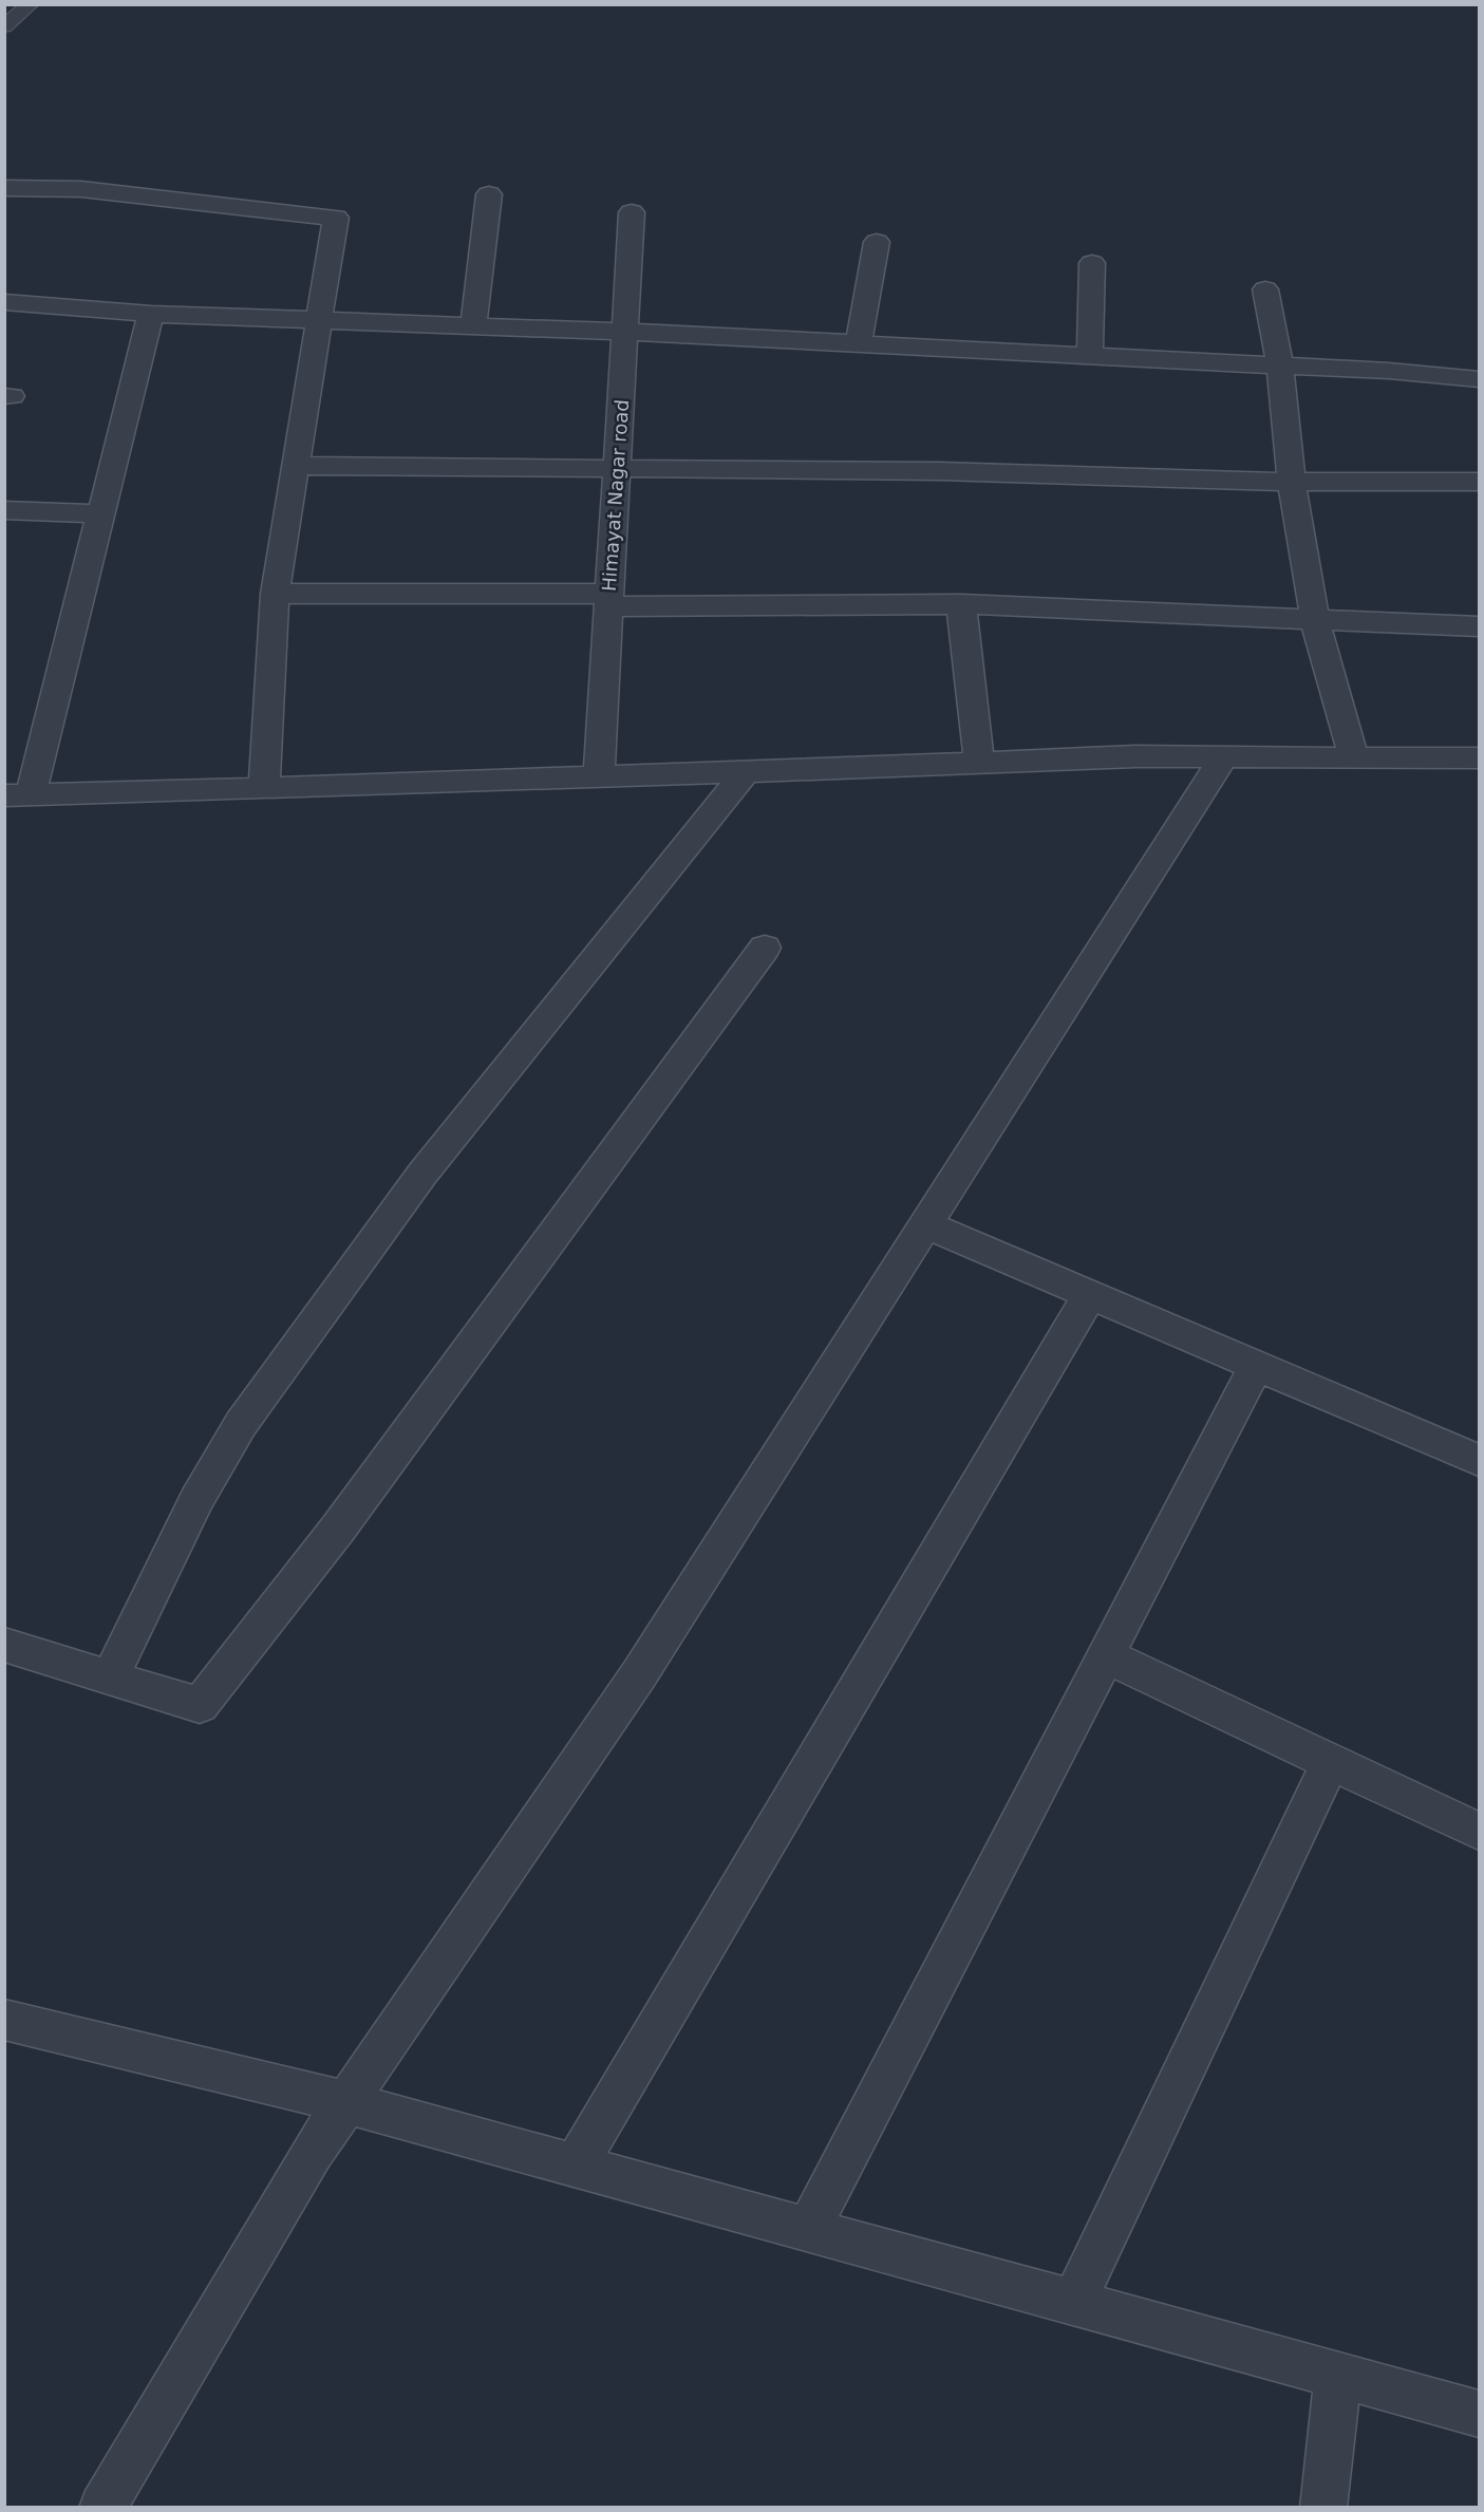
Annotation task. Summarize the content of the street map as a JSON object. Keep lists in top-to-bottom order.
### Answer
{
  "streets": {
    "street": ["Himayat Nagar road"]
  }
}
